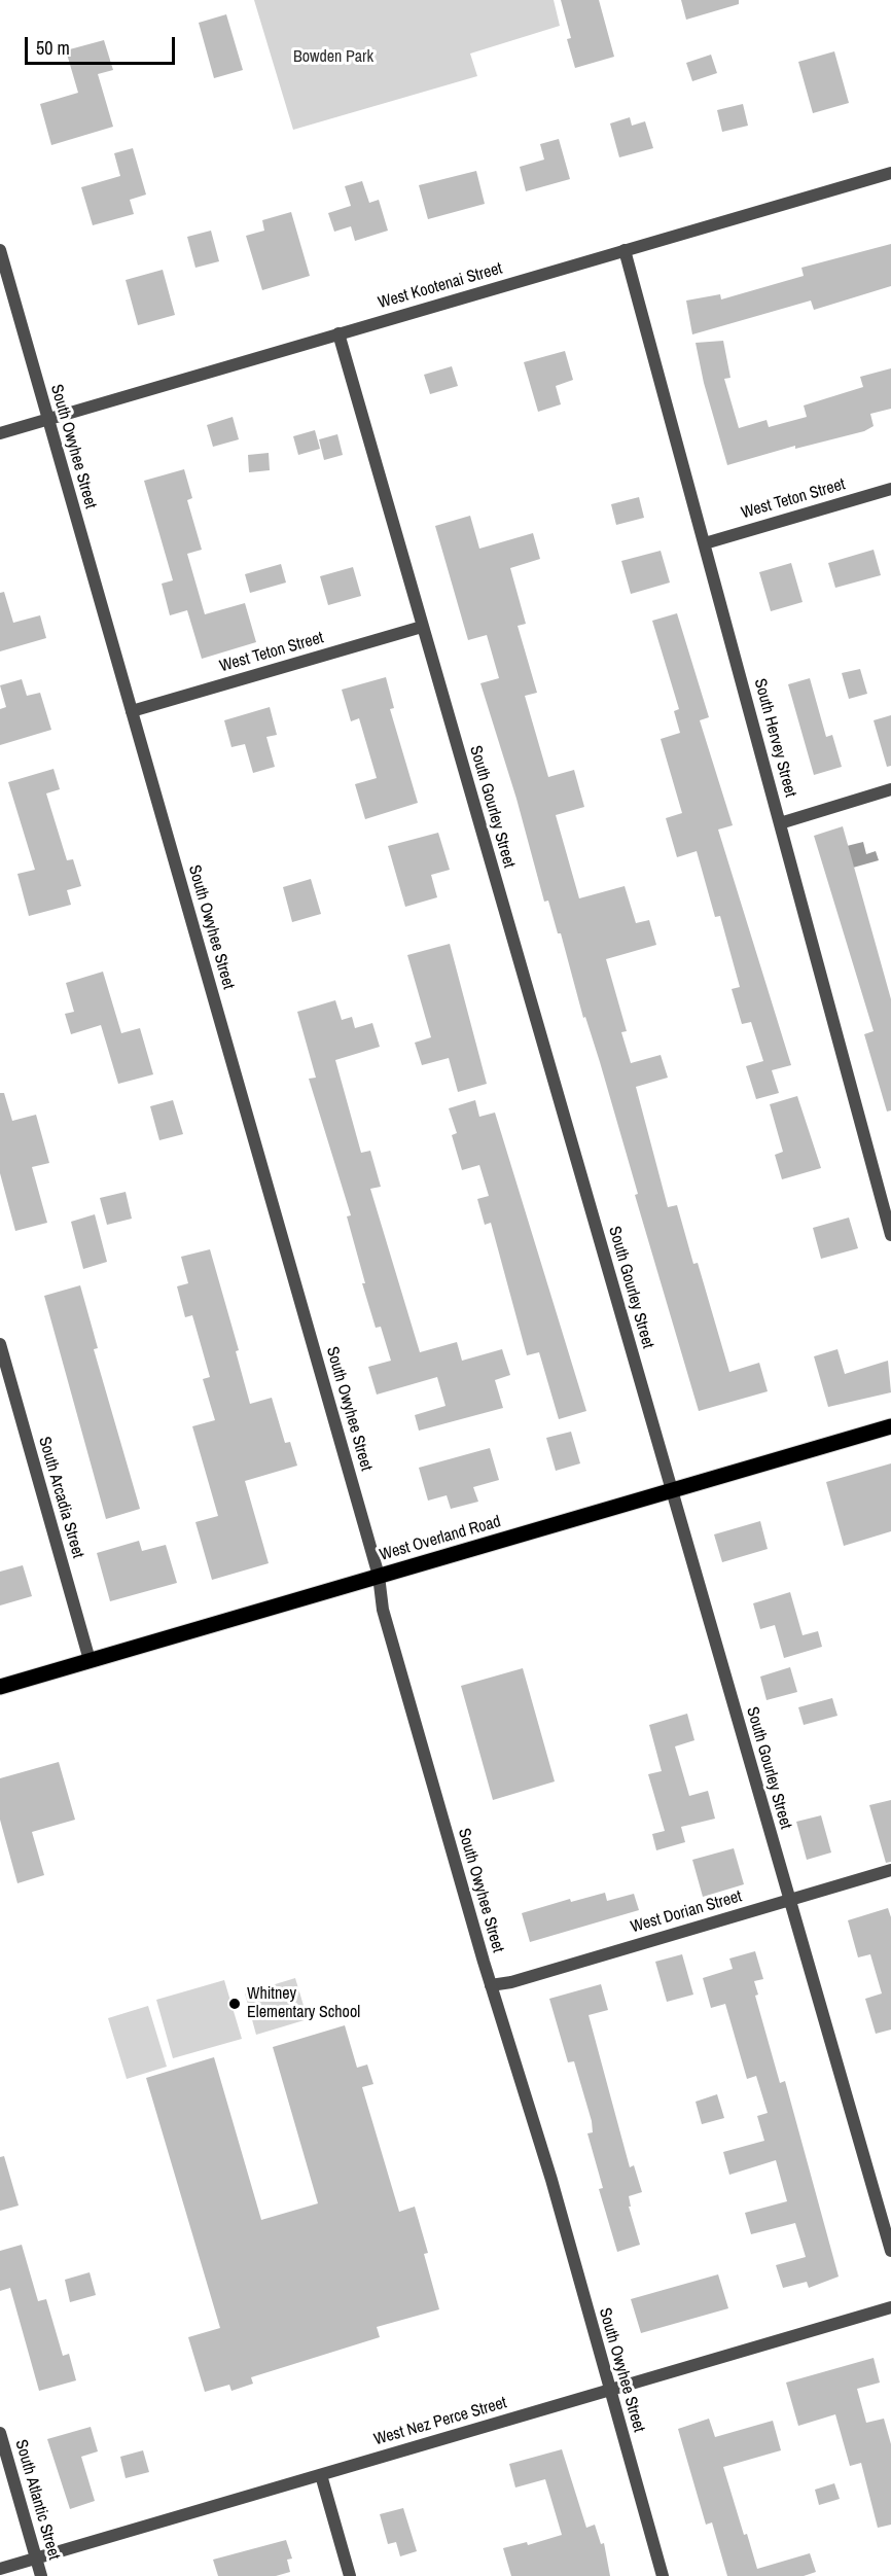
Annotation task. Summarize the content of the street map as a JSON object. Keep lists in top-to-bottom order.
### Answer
{
  "streets": {
    "main road": ["West Overland Road"],
    "street": [
      "West Kootenai Street",
      "South Owyhee Street",
      "West Teton Street",
      "South Hervey Street",
      "South Gourley Street",
      "South Arcadia Street",
      "West Dorian Street",
      "West Nez Perce Street",
      "South Atlantic Street"
    ]
  },
  "crossings": [
    ["West Kootenai Street", "South Owyhee Street"],
    ["West Kootenai Street", "South Hervey Street"],
    ["West Kootenai Street", "South Gourley Street"],
    ["South Owyhee Street", "West Teton Street"],
    ["South Owyhee Street", "West Overland Road"],
    ["South Owyhee Street", "West Dorian Street"],
    ["South Owyhee Street", "West Nez Perce Street"],
    ["West Teton Street", "South Hervey Street"],
    ["West Teton Street", "South Gourley Street"],
    ["South Gourley Street", "West Overland Road"],
    ["South Gourley Street", "West Dorian Street"],
    ["South Arcadia Street", "West Overland Road"],
    ["West Nez Perce Street", "South Atlantic Street"]
  ],
  "parks": ["Bowden Park"],
  "places": ["Whitney Elementary School"],
  "scale_bar": "50 m"
}
